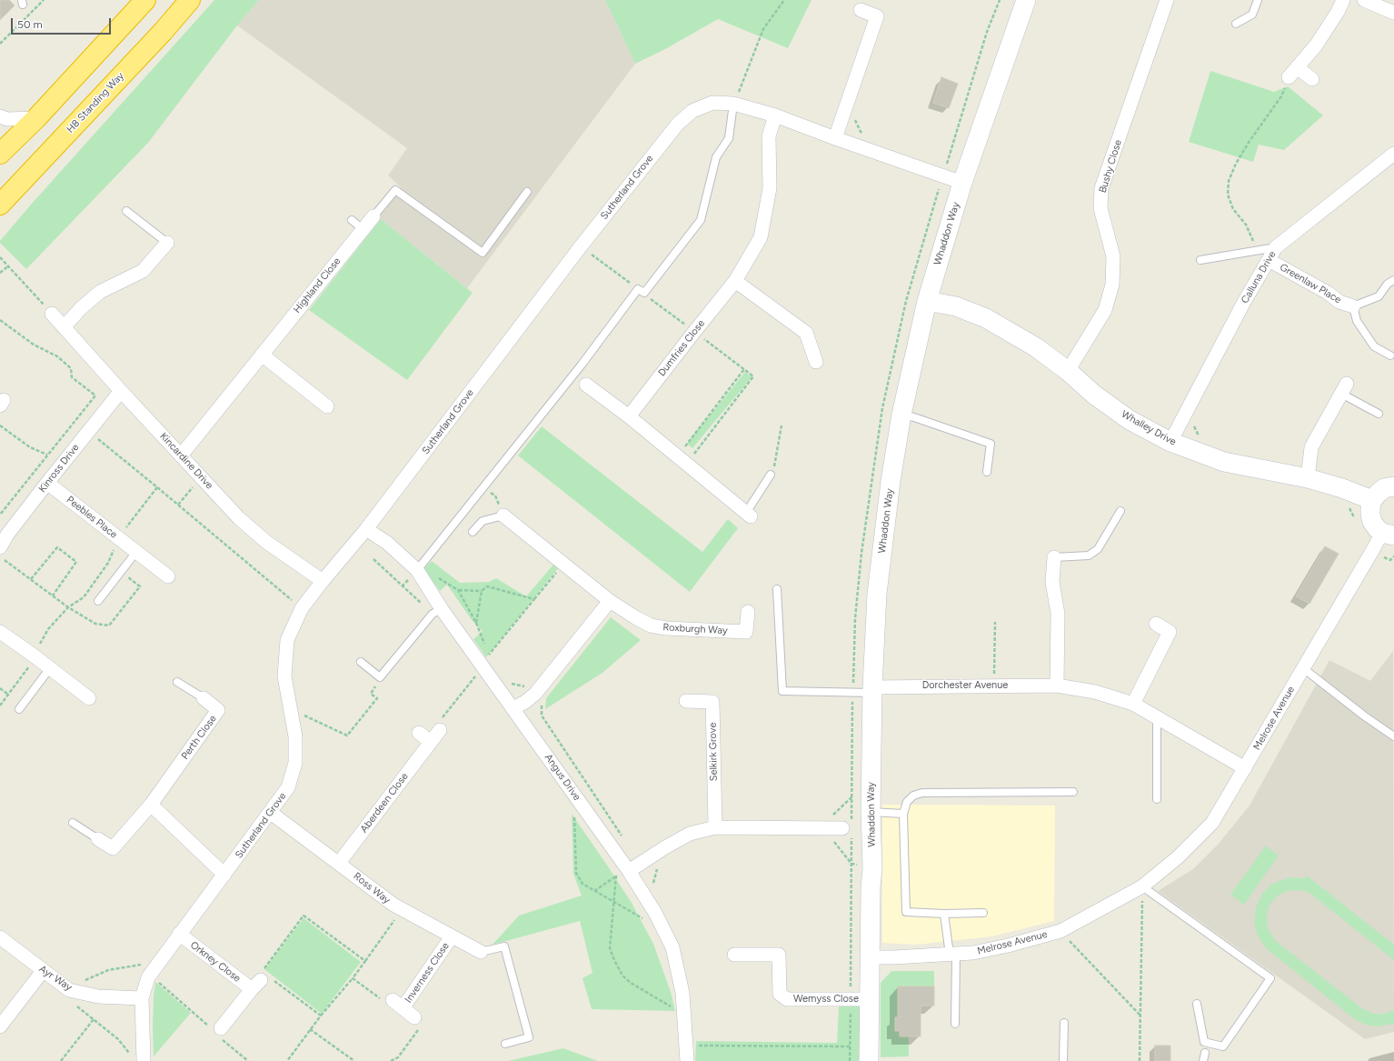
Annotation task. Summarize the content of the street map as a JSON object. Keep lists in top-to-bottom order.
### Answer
{
  "streets": {
    "highway": ["H8 Standing Way"],
    "street": [
      "Bushy Close",
      "Sutherland Grove",
      "Whaddon Way",
      "Calluna Drive",
      "Greenlaw Place",
      "Highland Close",
      "Dumfries Close",
      "Whalley Drive",
      "Kincardine Drive",
      "Kinross Drive",
      "Peebles Place",
      "Roxburgh Way",
      "Dorchester Avenue",
      "Melrose Avenue",
      "Perth Close",
      "Selkirk Grove",
      "Angus Drive",
      "Aberdeen Close",
      "Ross Way",
      "Orkney Close",
      "Inverness Close",
      "Ayr Way",
      "Wemyss Close"
    ]
  },
  "crossings": [
    ["Bushy Close", "Whalley Drive"],
    ["Sutherland Grove", "Whaddon Way"],
    ["Sutherland Grove", "Dumfries Close"],
    ["Sutherland Grove", "Kincardine Drive"],
    ["Sutherland Grove", "Angus Drive"],
    ["Sutherland Grove", "Ross Way"],
    ["Sutherland Grove", "Orkney Close"],
    ["Sutherland Grove", "Ayr Way"],
    ["Whaddon Way", "Whalley Drive"],
    ["Whaddon Way", "Dorchester Avenue"],
    ["Whaddon Way", "Melrose Avenue"],
    ["Whaddon Way", "Wemyss Close"],
    ["Calluna Drive", "Greenlaw Place"],
    ["Calluna Drive", "Whalley Drive"],
    ["Highland Close", "Kincardine Drive"],
    ["Kincardine Drive", "Kinross Drive"],
    ["Kinross Drive", "Peebles Place"],
    ["Dorchester Avenue", "Melrose Avenue"],
    ["Aberdeen Close", "Ross Way"],
    ["Ross Way", "Inverness Close"]
  ],
  "scale_bar": "50 m"
}
